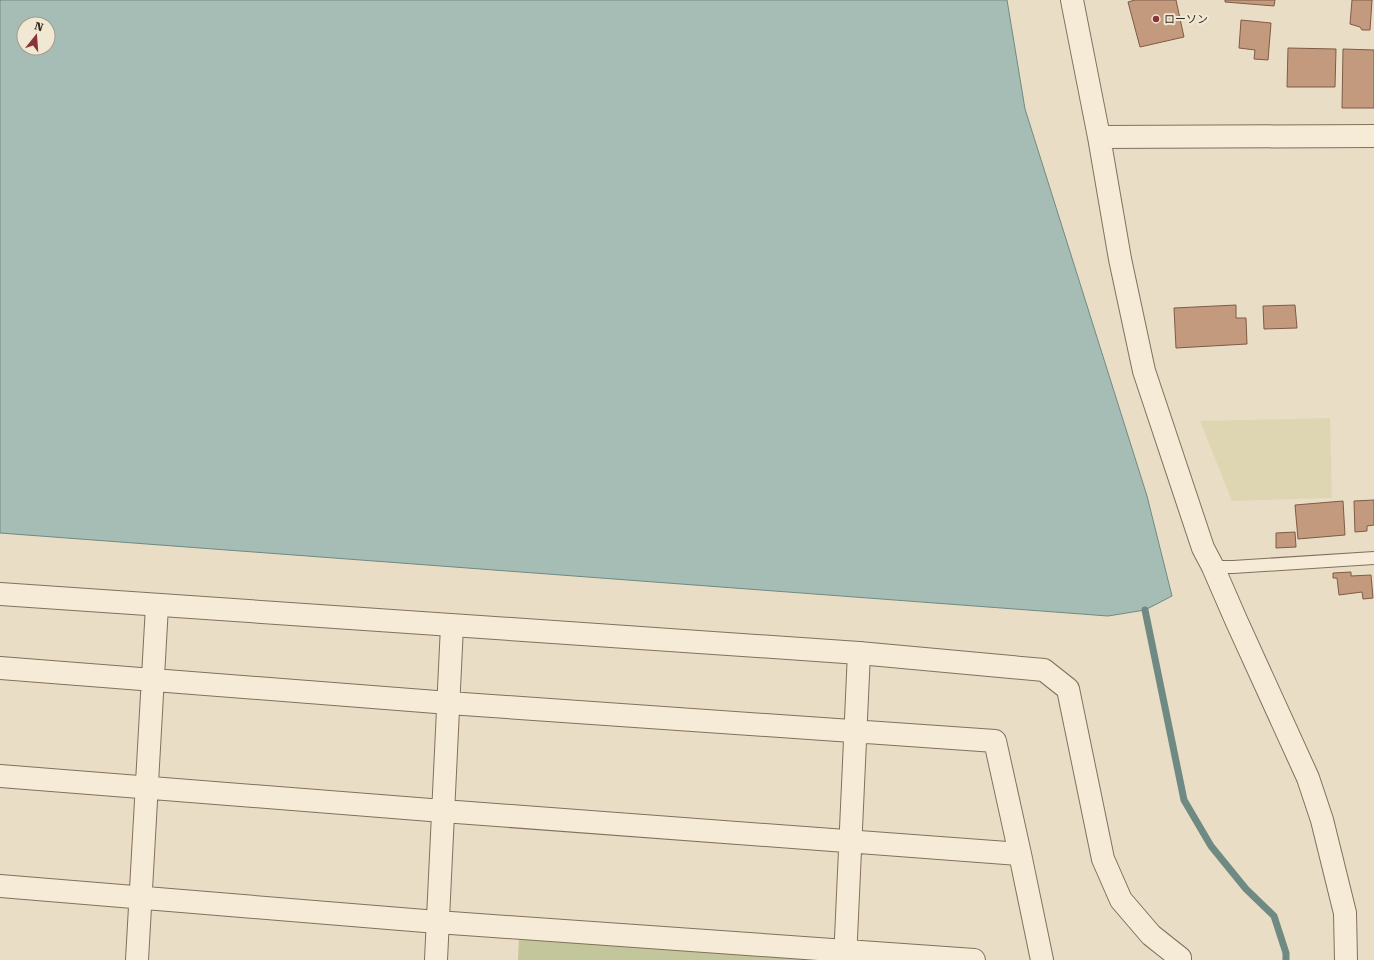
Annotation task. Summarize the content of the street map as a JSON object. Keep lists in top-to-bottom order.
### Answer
{
  "places": ["ローソン"],
  "north": "top"
}
